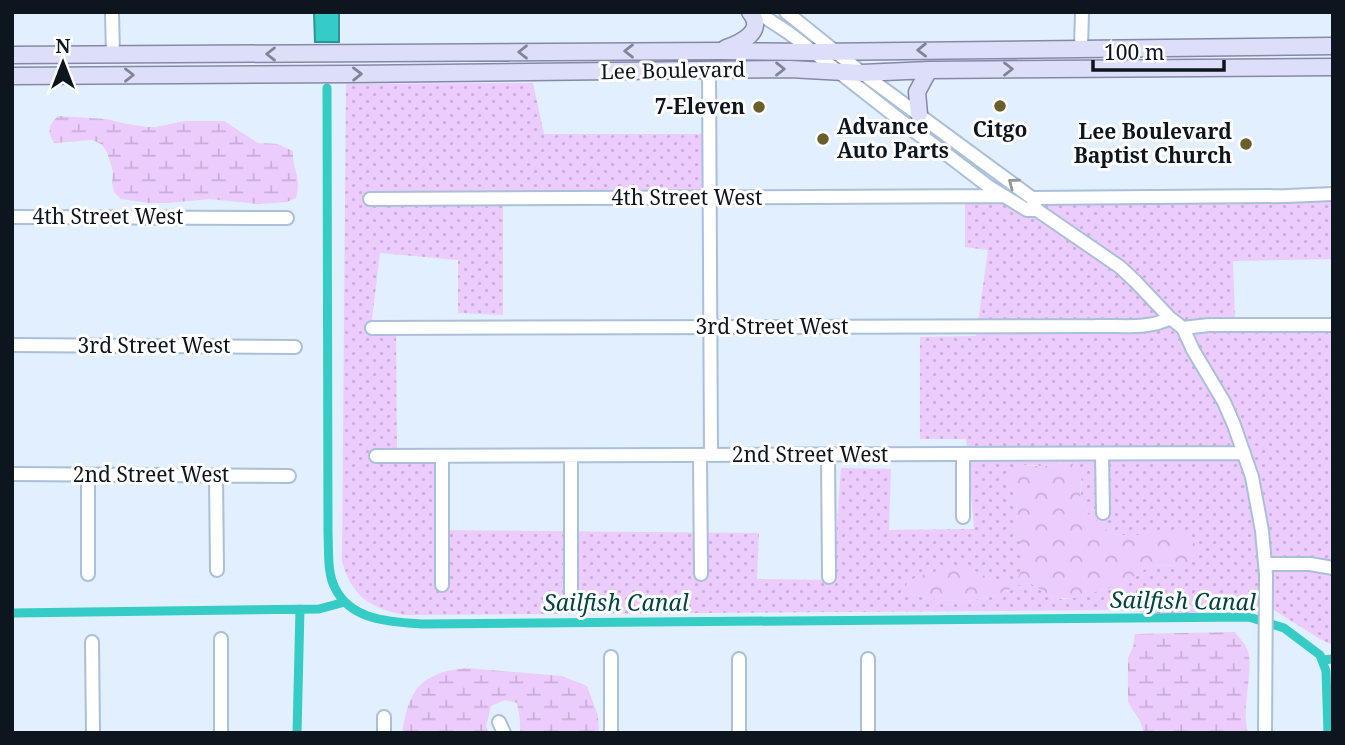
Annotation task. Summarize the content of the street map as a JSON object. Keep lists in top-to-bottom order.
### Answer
{
  "streets": {
    "main road": ["Lee Boulevard"],
    "street": ["4th Street West", "3rd Street West", "2nd Street West"]
  },
  "water": ["Sailfish Canal"],
  "places": [
    "Citgo",
    "7-Eleven",
    "Advance Auto Parts",
    "Lee Boulevard Baptist Church"
  ],
  "scale_bar": "100 m",
  "north": "top"
}
